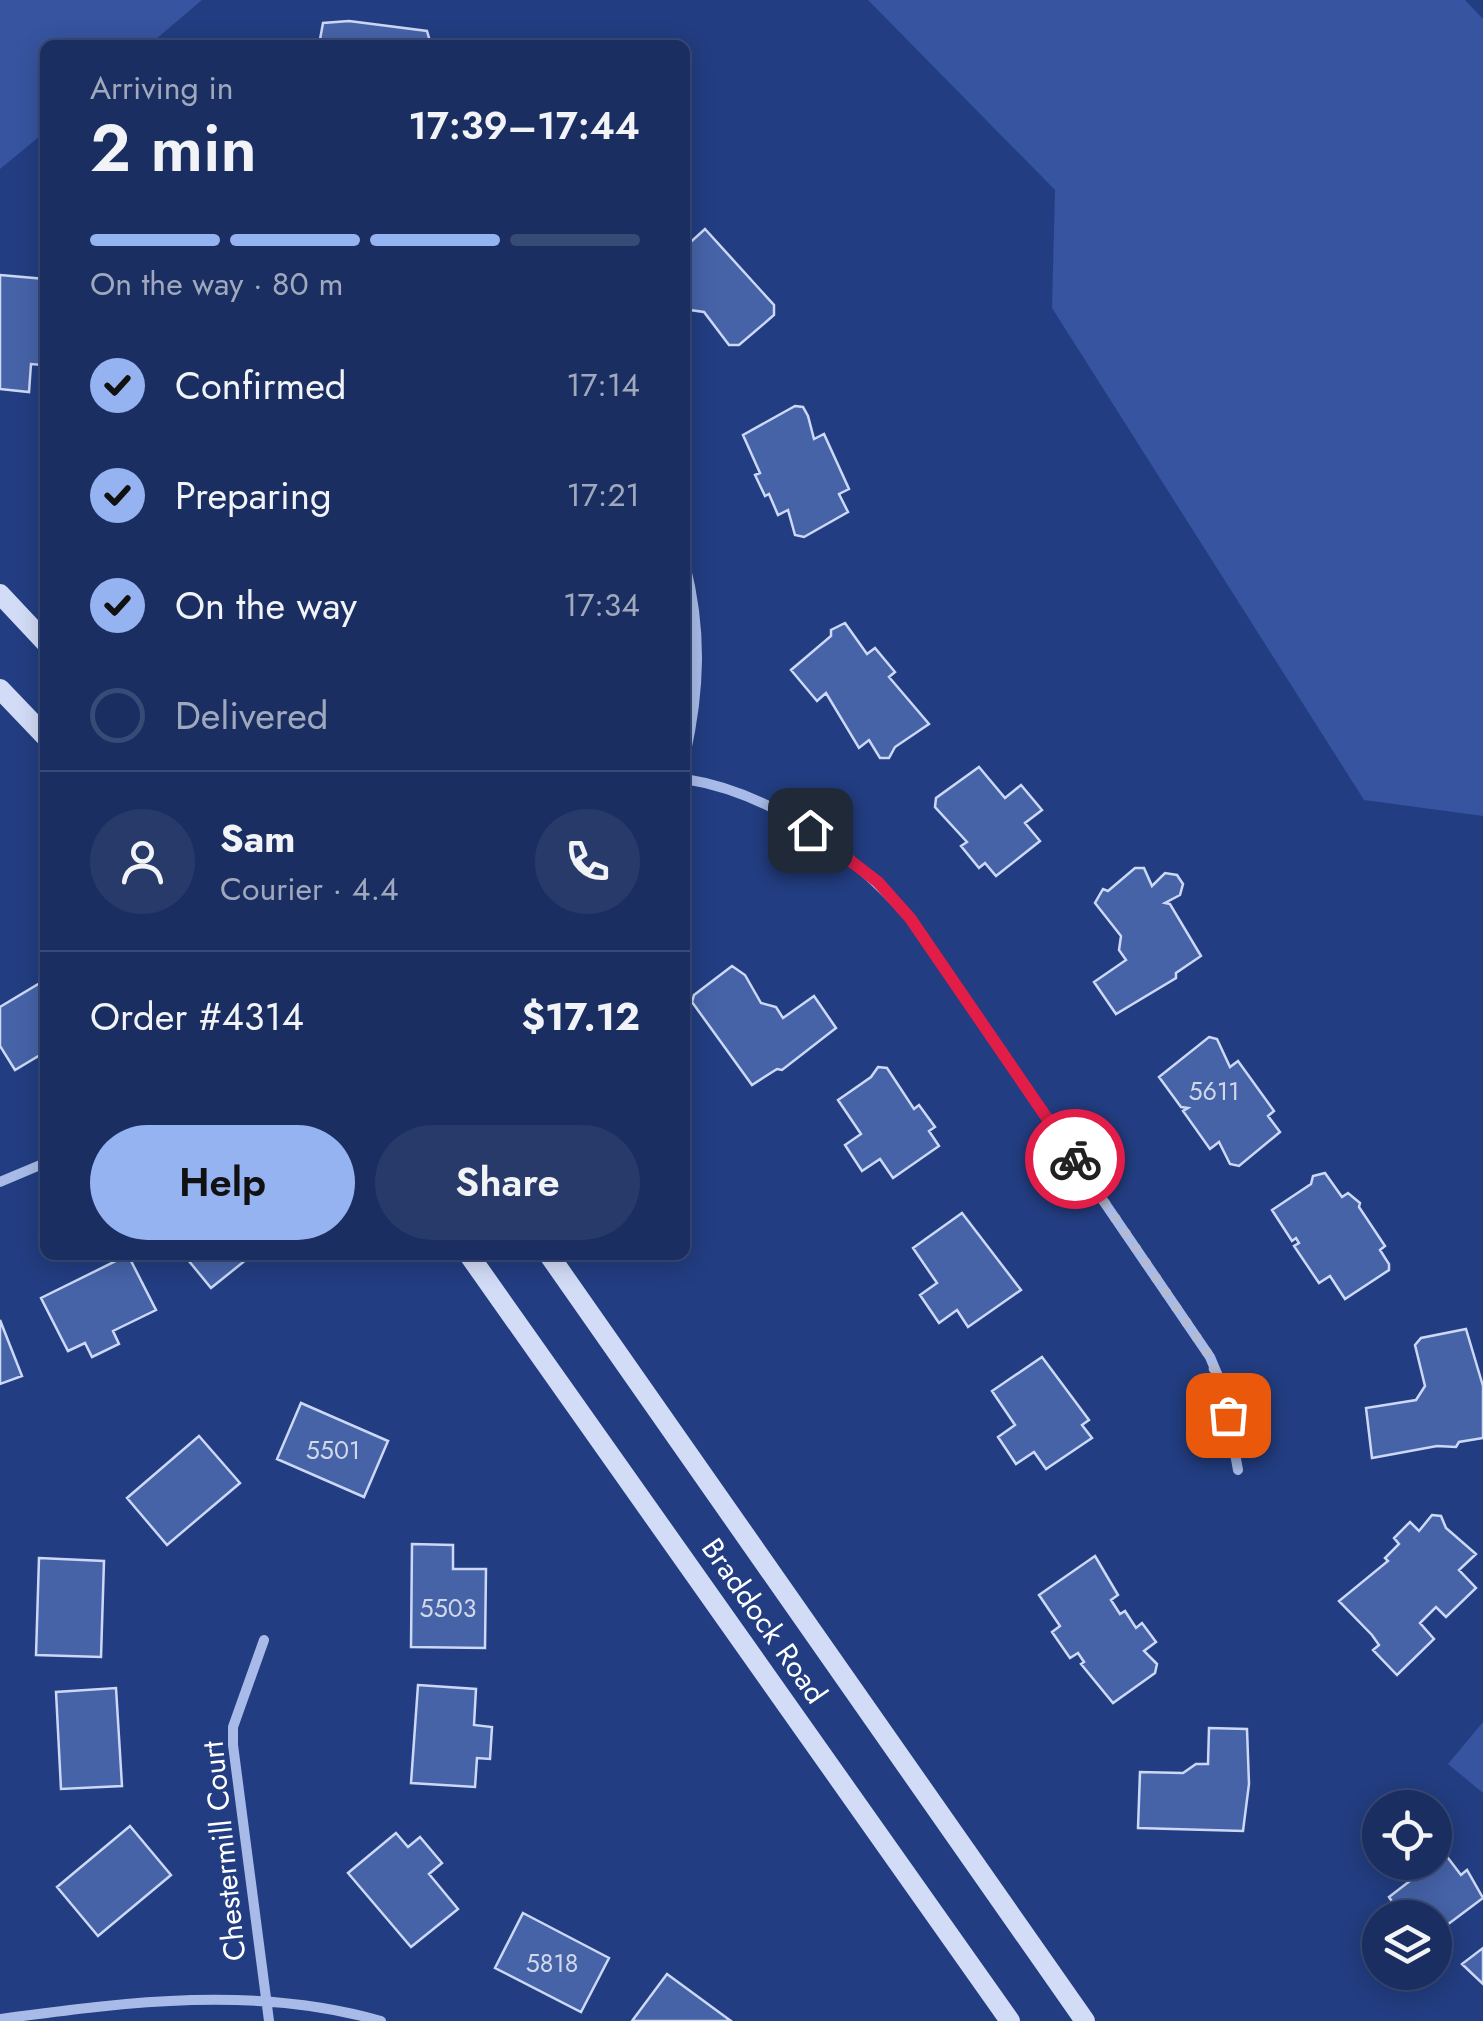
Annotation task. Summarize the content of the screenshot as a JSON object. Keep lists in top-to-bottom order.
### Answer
{
  "streets": {
    "main road": ["Braddock Road"],
    "street": ["Chestermill Court"]
  },
  "house_numbers": [
    "5611",
    "5501",
    "5503",
    "5818"
  ],
  "page": {
    "heading": ["2 min", "Arriving in", "17:39–17:44"],
    "panel": [
      "Sam",
      "Courier · 4.4",
      "Order #4314",
      "$17.12"
    ],
    "bar": "On the way · 80 m",
    "list": [
      ["Confirmed", "17:14"],
      ["Preparing", "17:21"],
      ["On the way", "17:34"],
      "Delivered"
    ],
    "buttons": ["Help", "Share"]
  }
}
